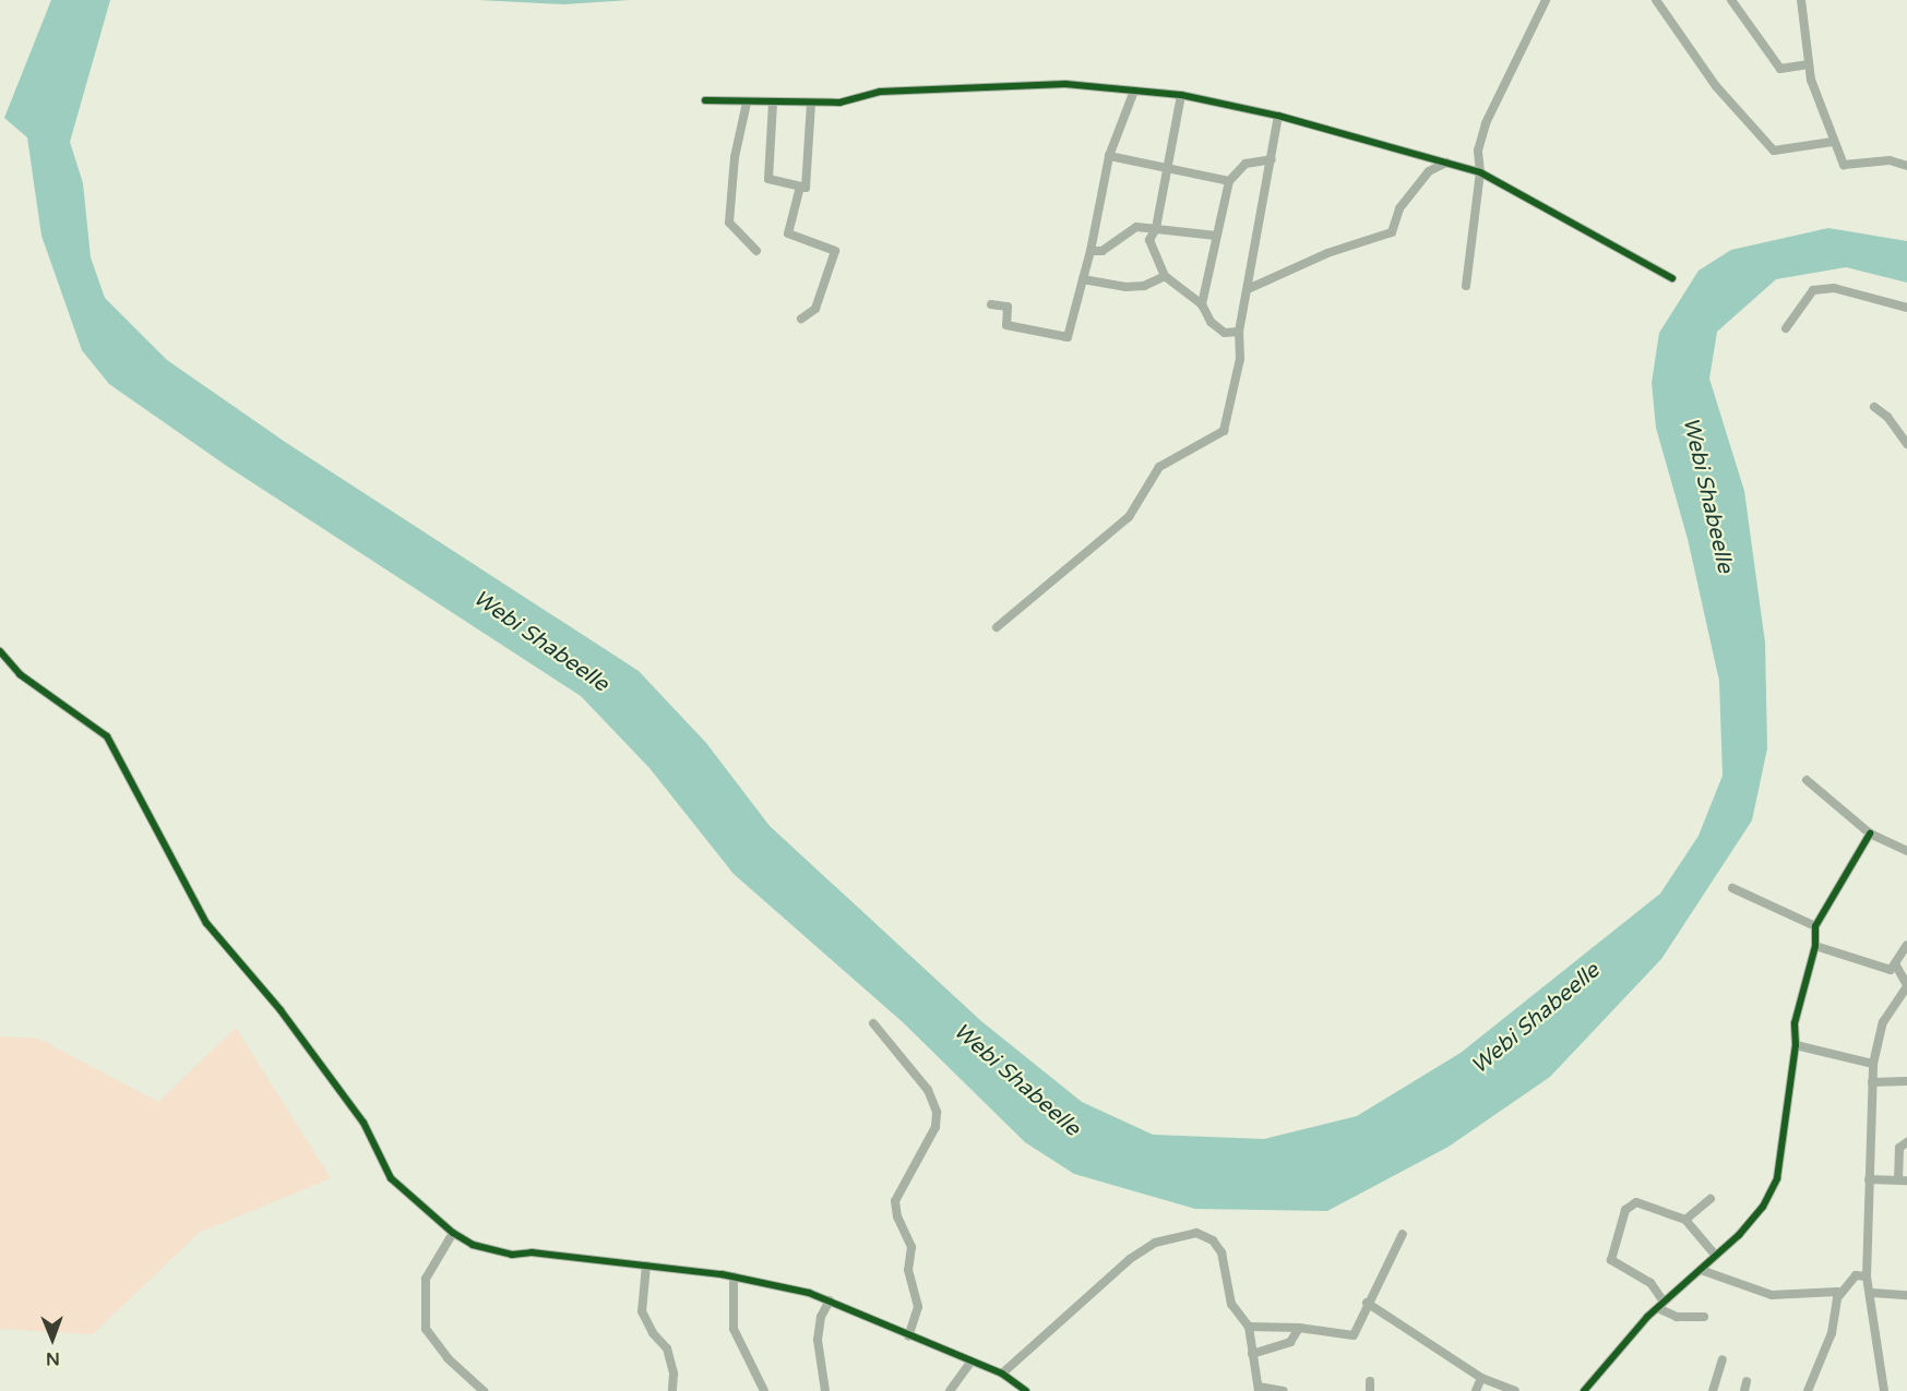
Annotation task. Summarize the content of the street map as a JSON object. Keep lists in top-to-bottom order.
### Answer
{
  "water": ["Webi Shabeelle"],
  "north": "bottom"
}
